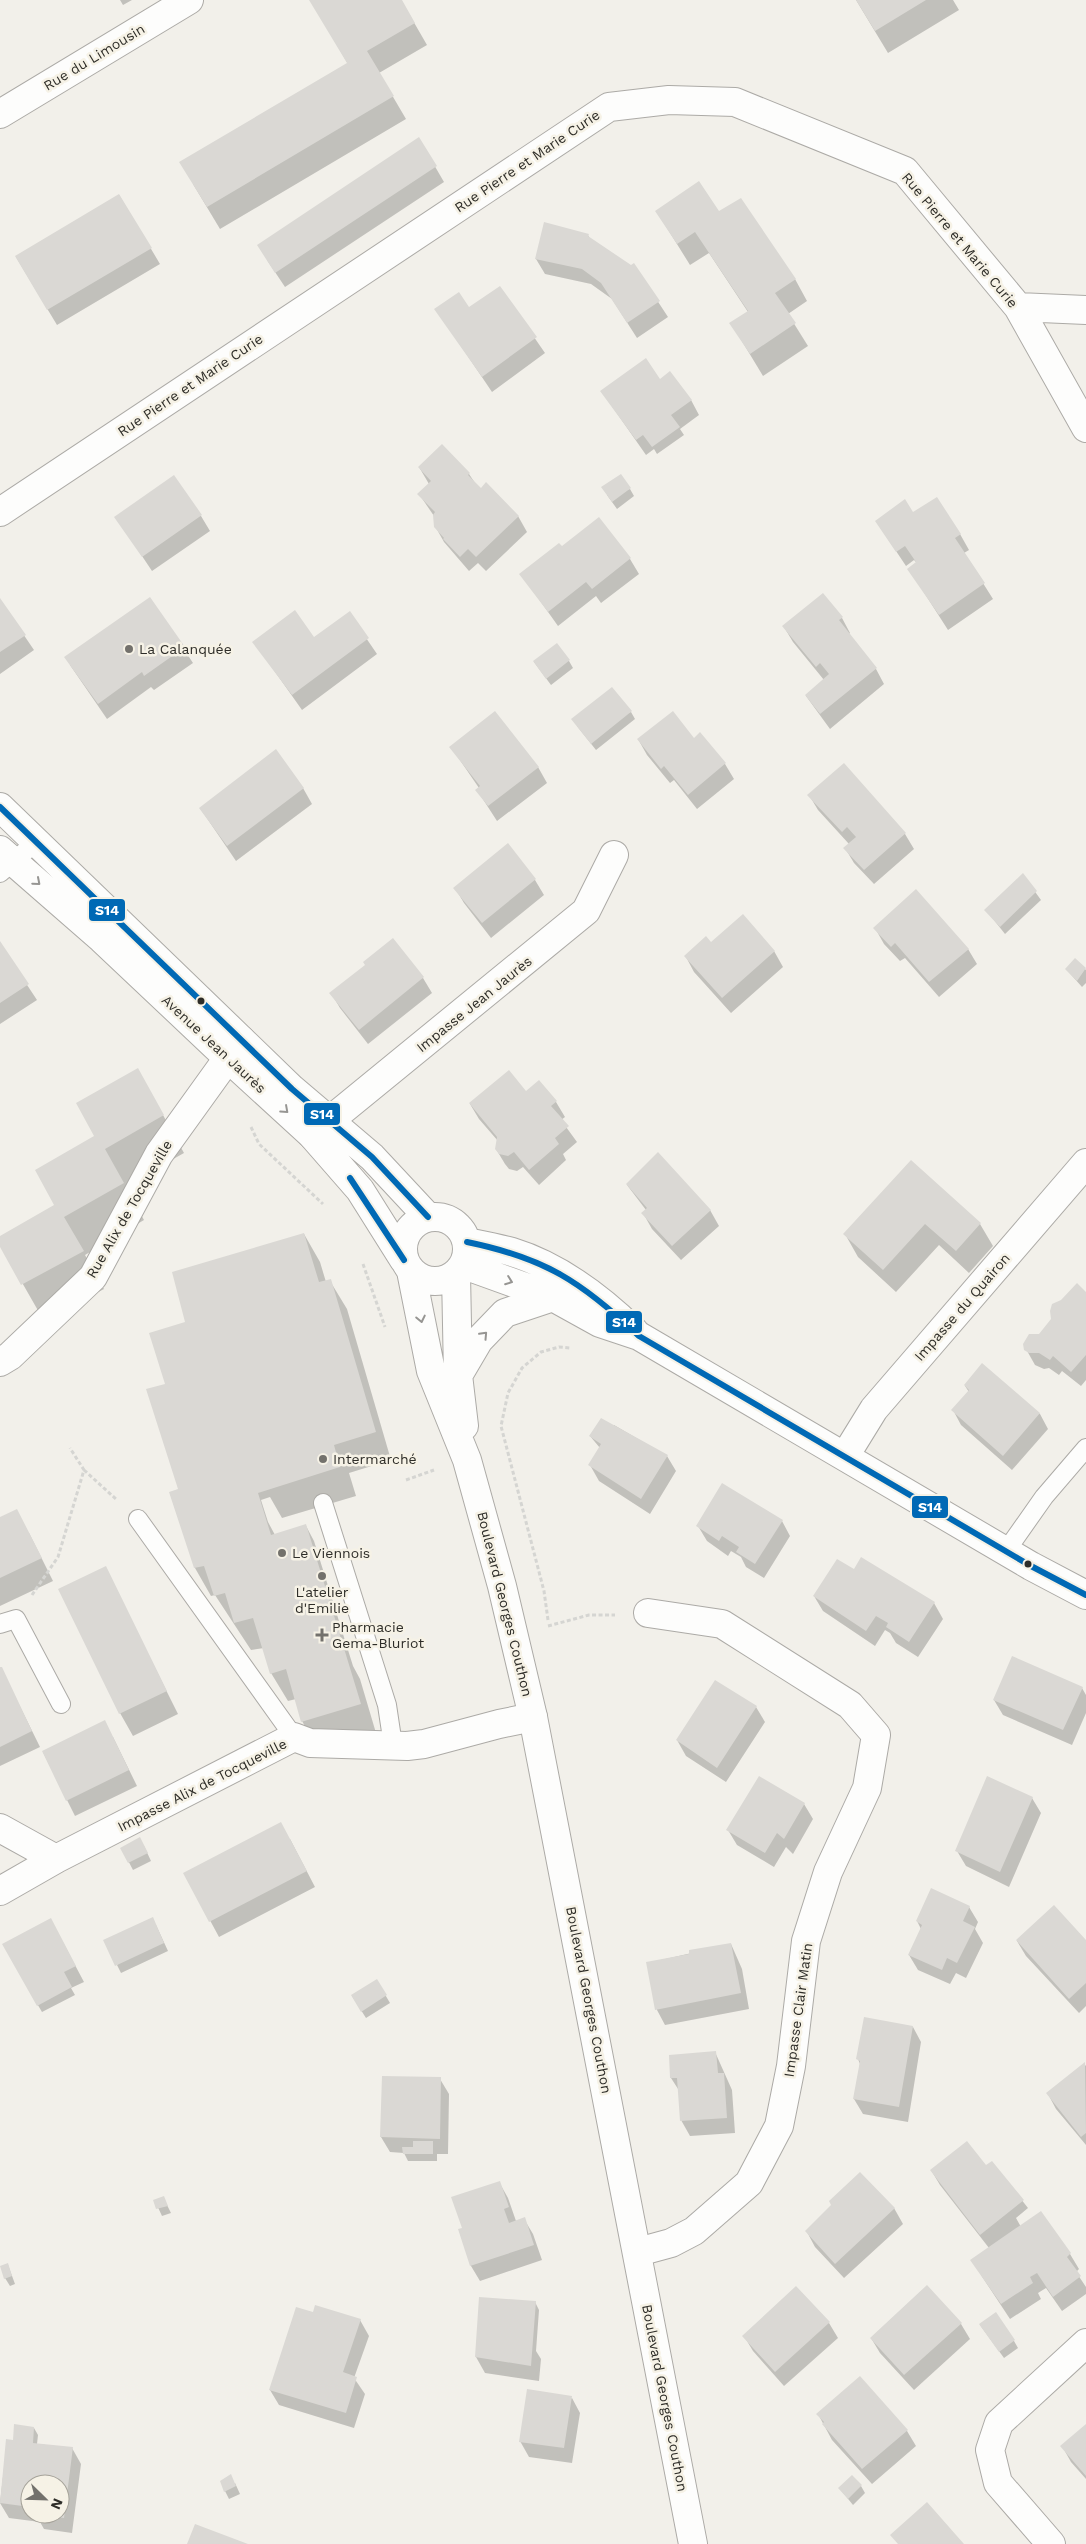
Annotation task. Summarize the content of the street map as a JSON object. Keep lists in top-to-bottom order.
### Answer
{
  "streets": {
    "street": [
      "Rue du Limousin",
      "Rue Pierre et Marie Curie",
      "Impasse Jean Jaurès",
      "Avenue Jean Jaurès",
      "Rue Alix de Tocqueville",
      "Impasse du Quairon",
      "Boulevard Georges Couthon",
      "Impasse Alix de Tocqueville",
      "Impasse Clair Matin"
    ]
  },
  "crossings": [
    ["Impasse Jean Jaurès", "Avenue Jean Jaurès"],
    ["Avenue Jean Jaurès", "Rue Alix de Tocqueville"],
    ["Avenue Jean Jaurès", "Boulevard Georges Couthon"],
    ["Boulevard Georges Couthon", "Impasse Alix de Tocqueville"],
    ["Boulevard Georges Couthon", "Impasse Clair Matin"]
  ],
  "places": {
    "other": [
      "La Calanquée",
      "Intermarché",
      "Le Viennois",
      "L'atelier d'Emilie"
    ],
    "health": ["Pharmacie Gema-Bluriot"]
  },
  "lines": ["transit line S14"],
  "north": "bottom right"
}
